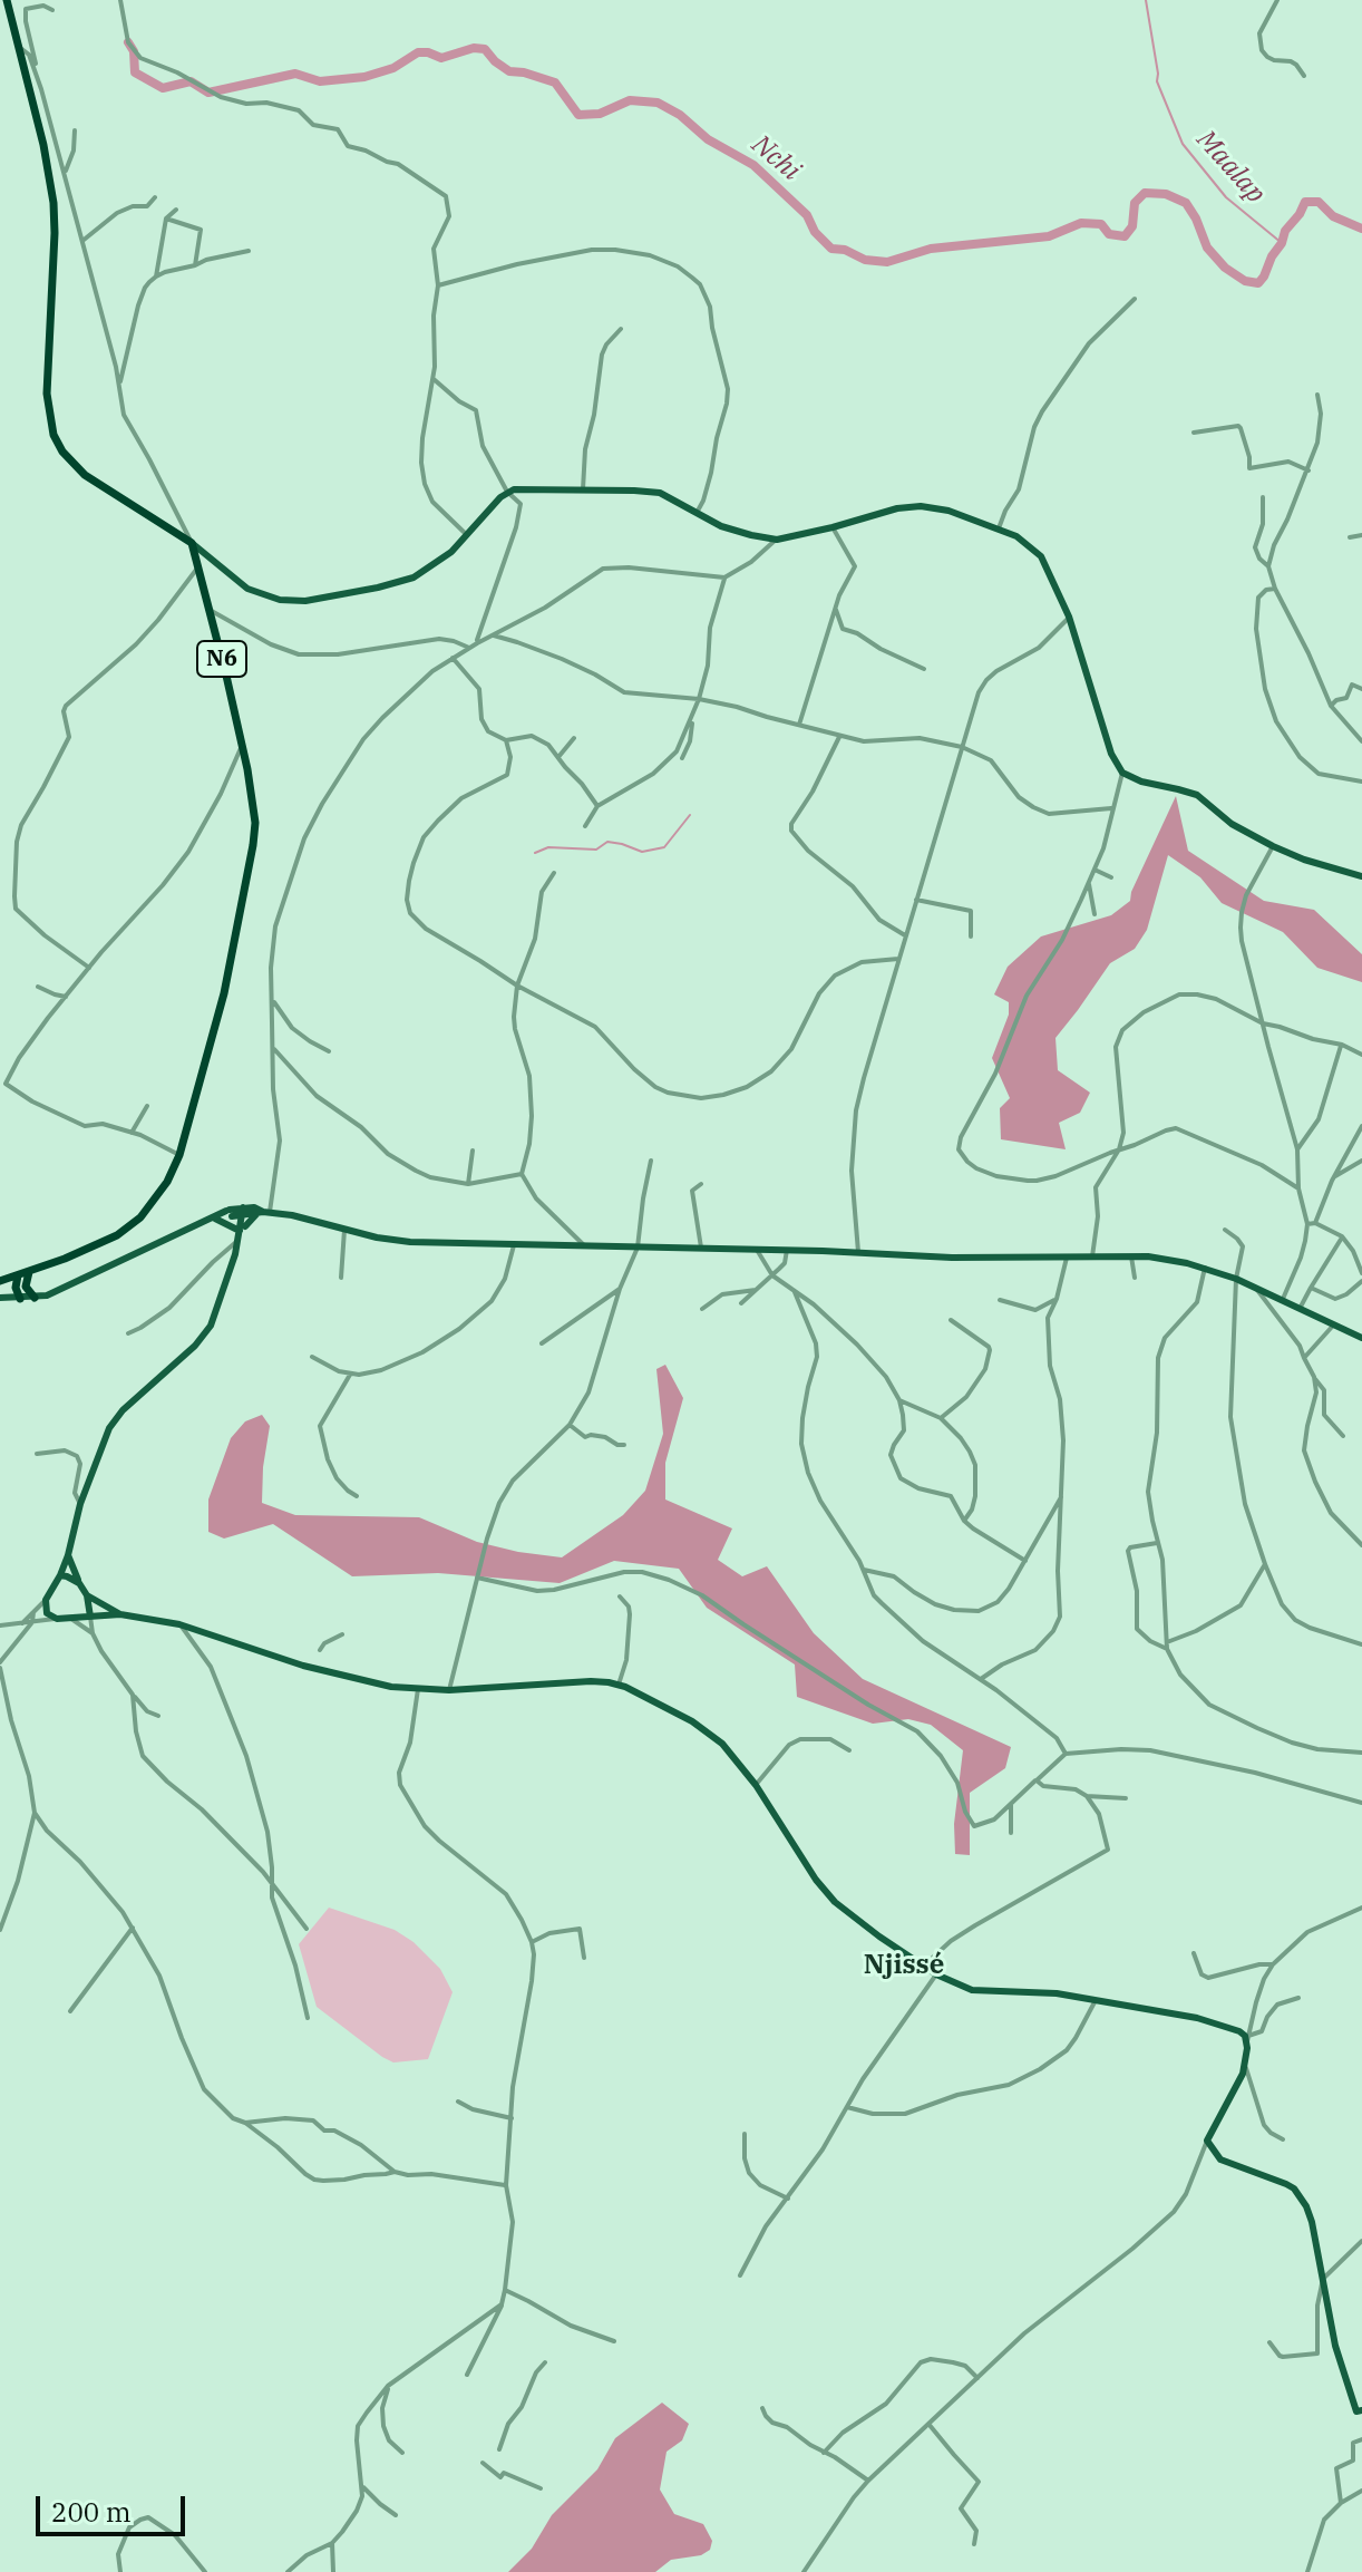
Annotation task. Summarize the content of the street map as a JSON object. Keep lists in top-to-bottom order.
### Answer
{
  "streets": {
    "highway": ["N6"]
  },
  "districts": ["Njissé"],
  "water": ["Nchi", "Maalap"],
  "scale_bar": "200 m"
}
